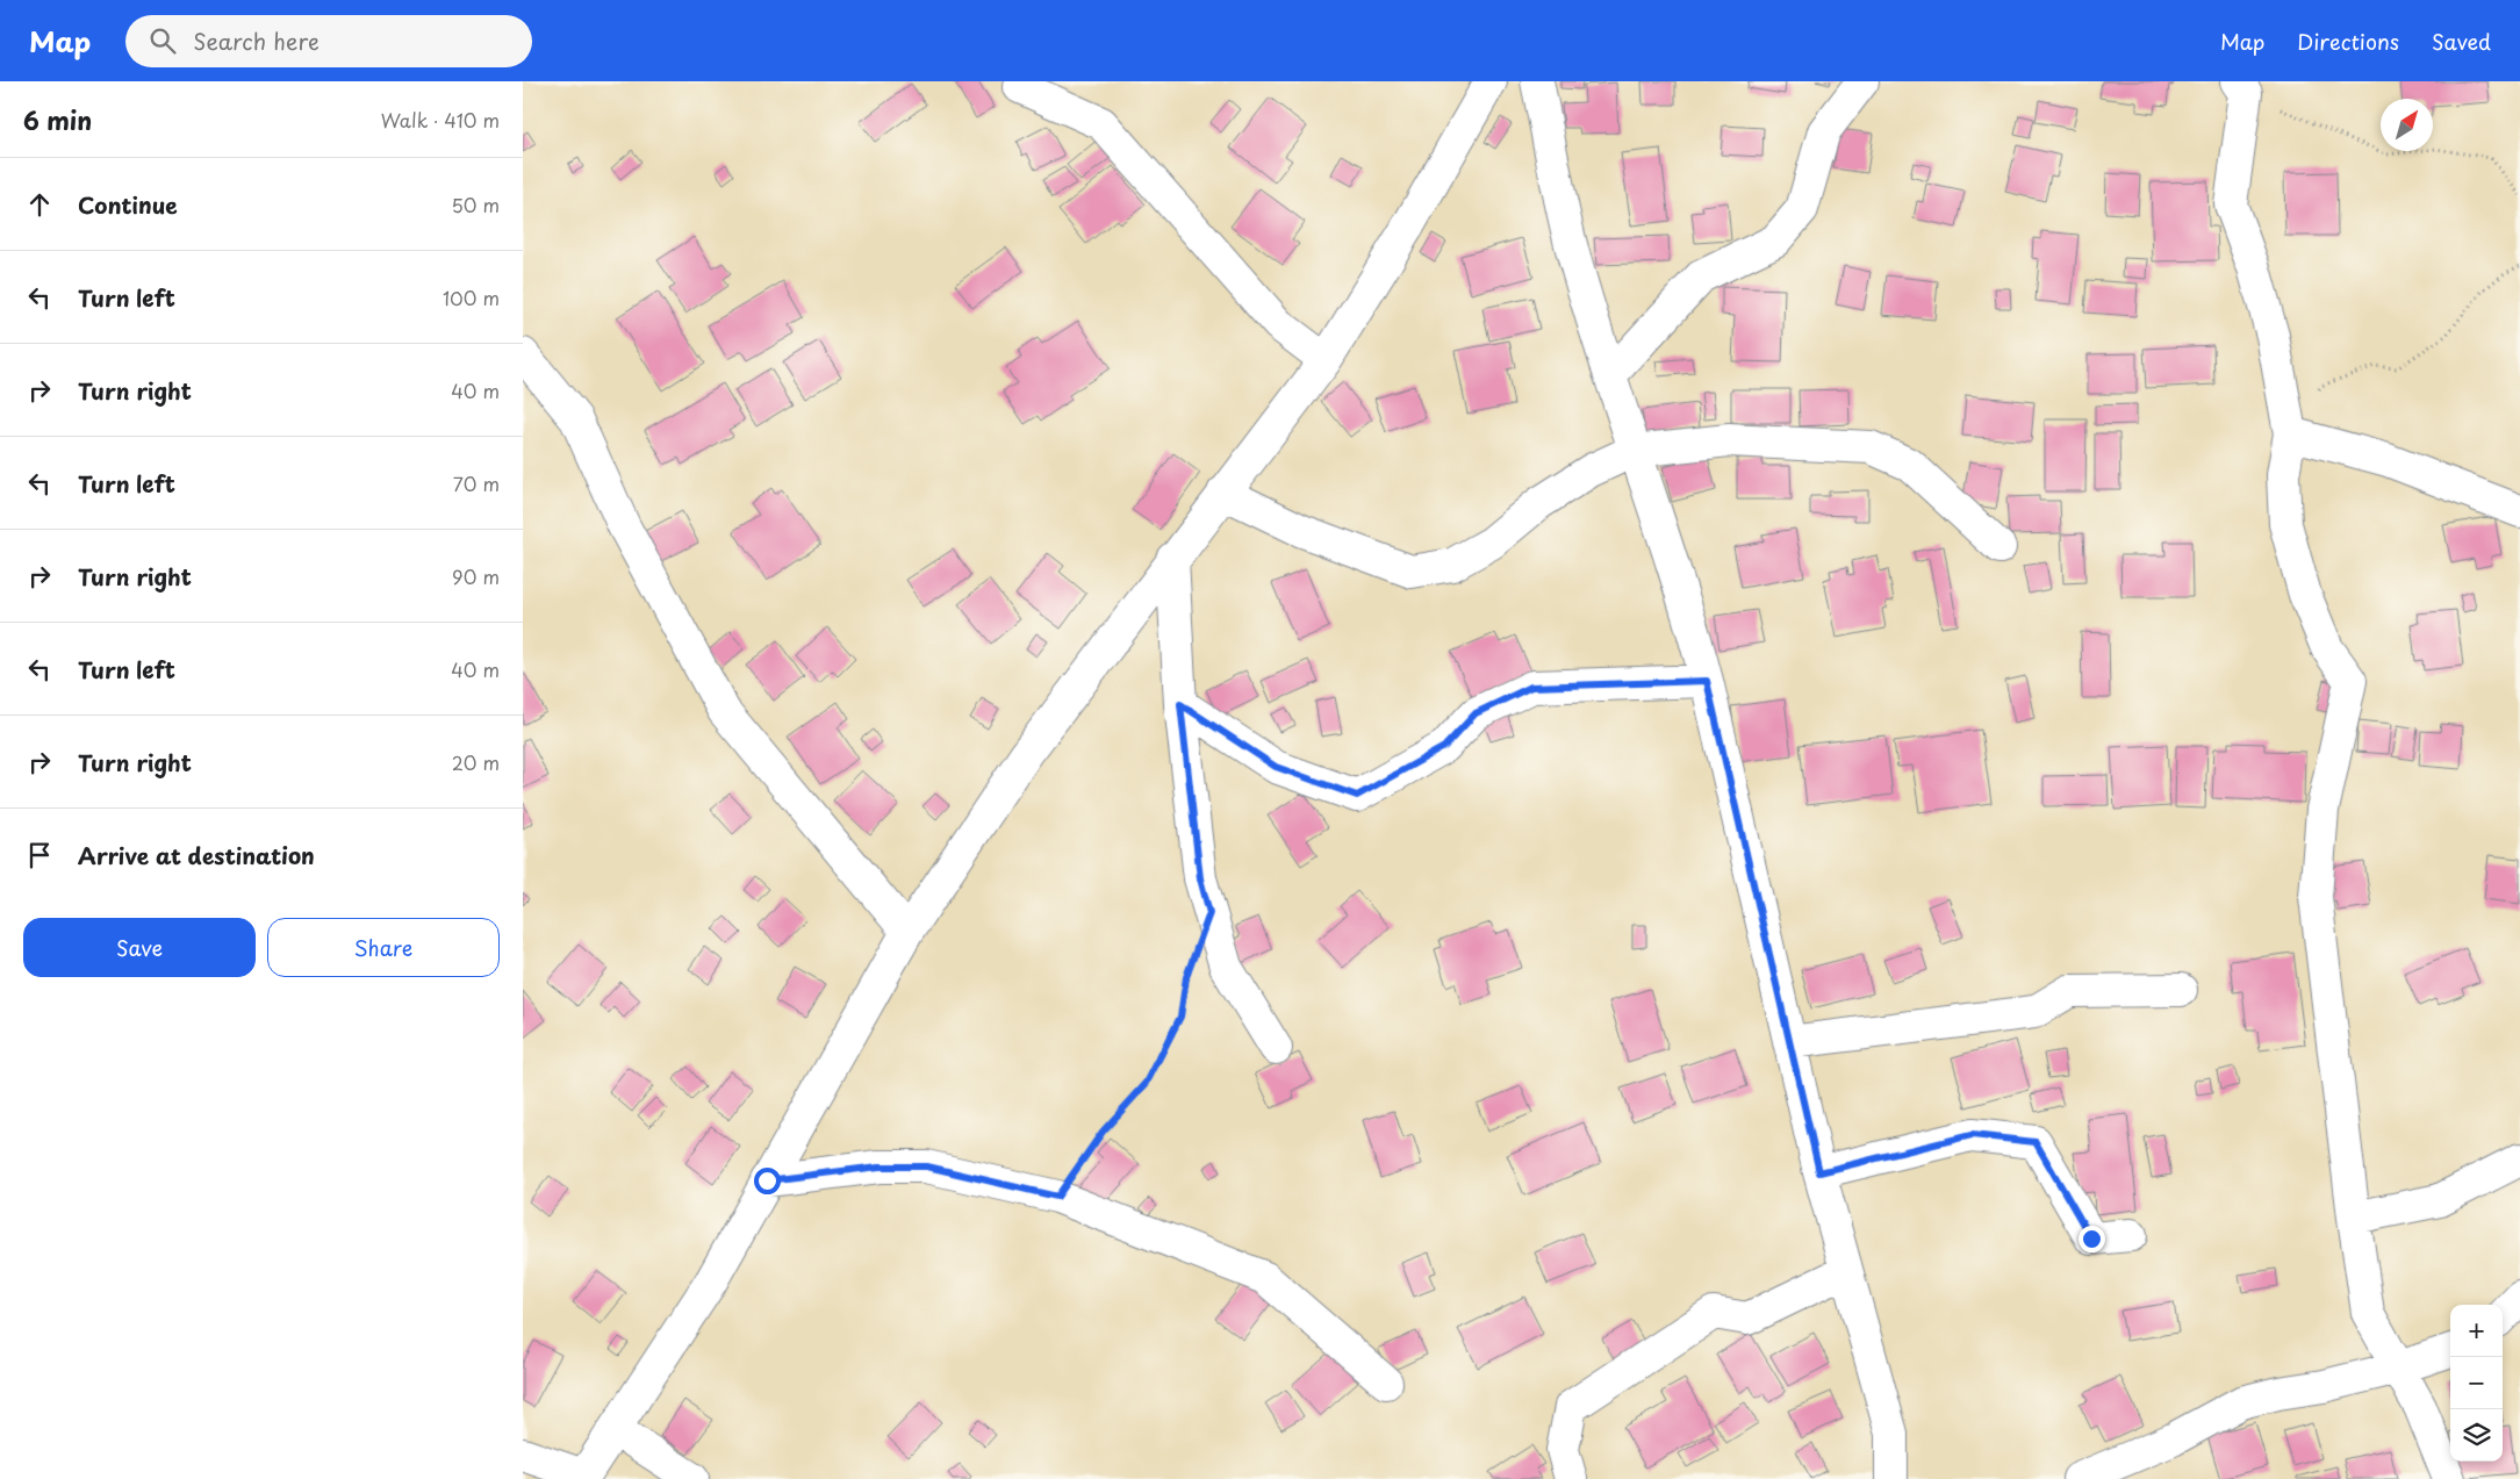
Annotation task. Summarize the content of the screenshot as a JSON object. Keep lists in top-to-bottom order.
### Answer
{
  "north": "top right",
  "page": {
    "header": "Map",
    "search": "Search here",
    "nav": ["Map", "Directions", "Saved"],
    "heading": ["6 min", "Walk · 410 m"],
    "list": [
      ["Continue", "50 m"],
      ["Turn left", "100 m"],
      ["Turn right", "40 m"],
      ["Turn left", "70 m"],
      ["Turn right", "90 m"],
      ["Turn left", "40 m"],
      ["Turn right", "20 m"],
      "Arrive at destination"
    ],
    "buttons": ["Save", "Share"],
    "map_buttons": ["+", "−"]
  }
}
